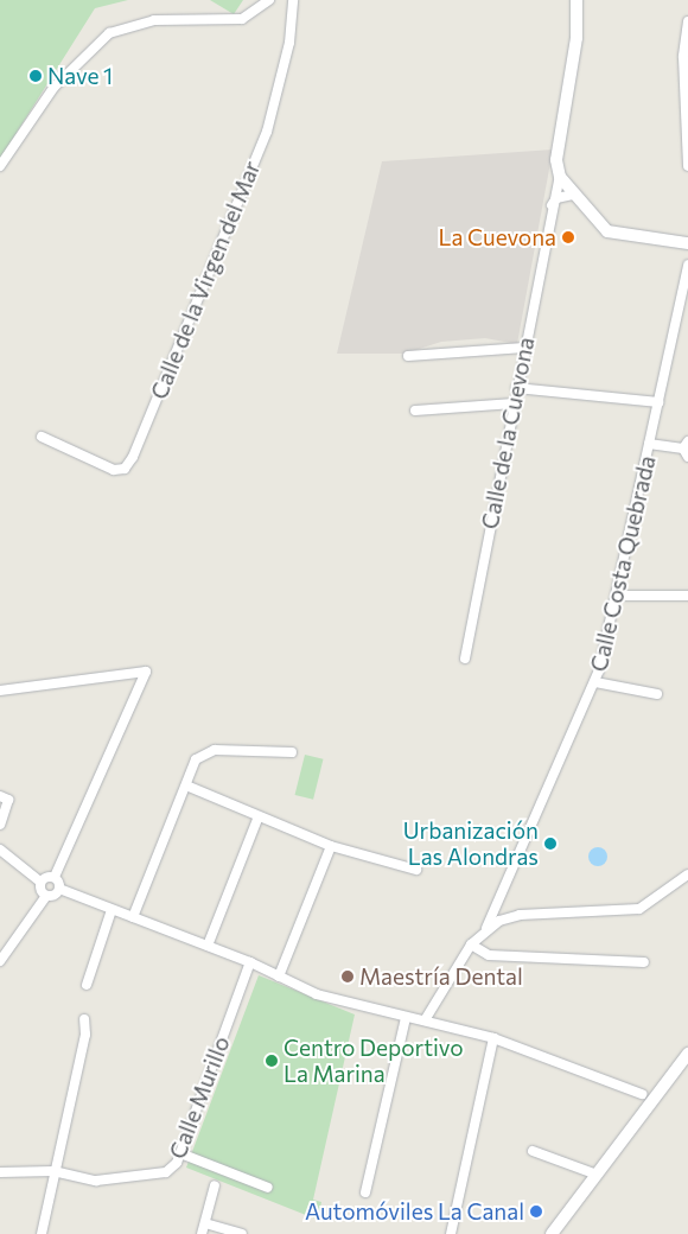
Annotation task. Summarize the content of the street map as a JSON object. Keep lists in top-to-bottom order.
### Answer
{
  "streets": {
    "street": [
      "Calle de la Virgen del Mar",
      "Calle de la Cuevona",
      "Calle Costa Quebrada",
      "Calle Murillo"
    ]
  },
  "places": [
    "Nave 1",
    "La Cuevona",
    "Urbanización Las Alondras",
    "Maestría Dental",
    "Centro Deportivo La Marina",
    "Automóviles La Canal"
  ]
}
